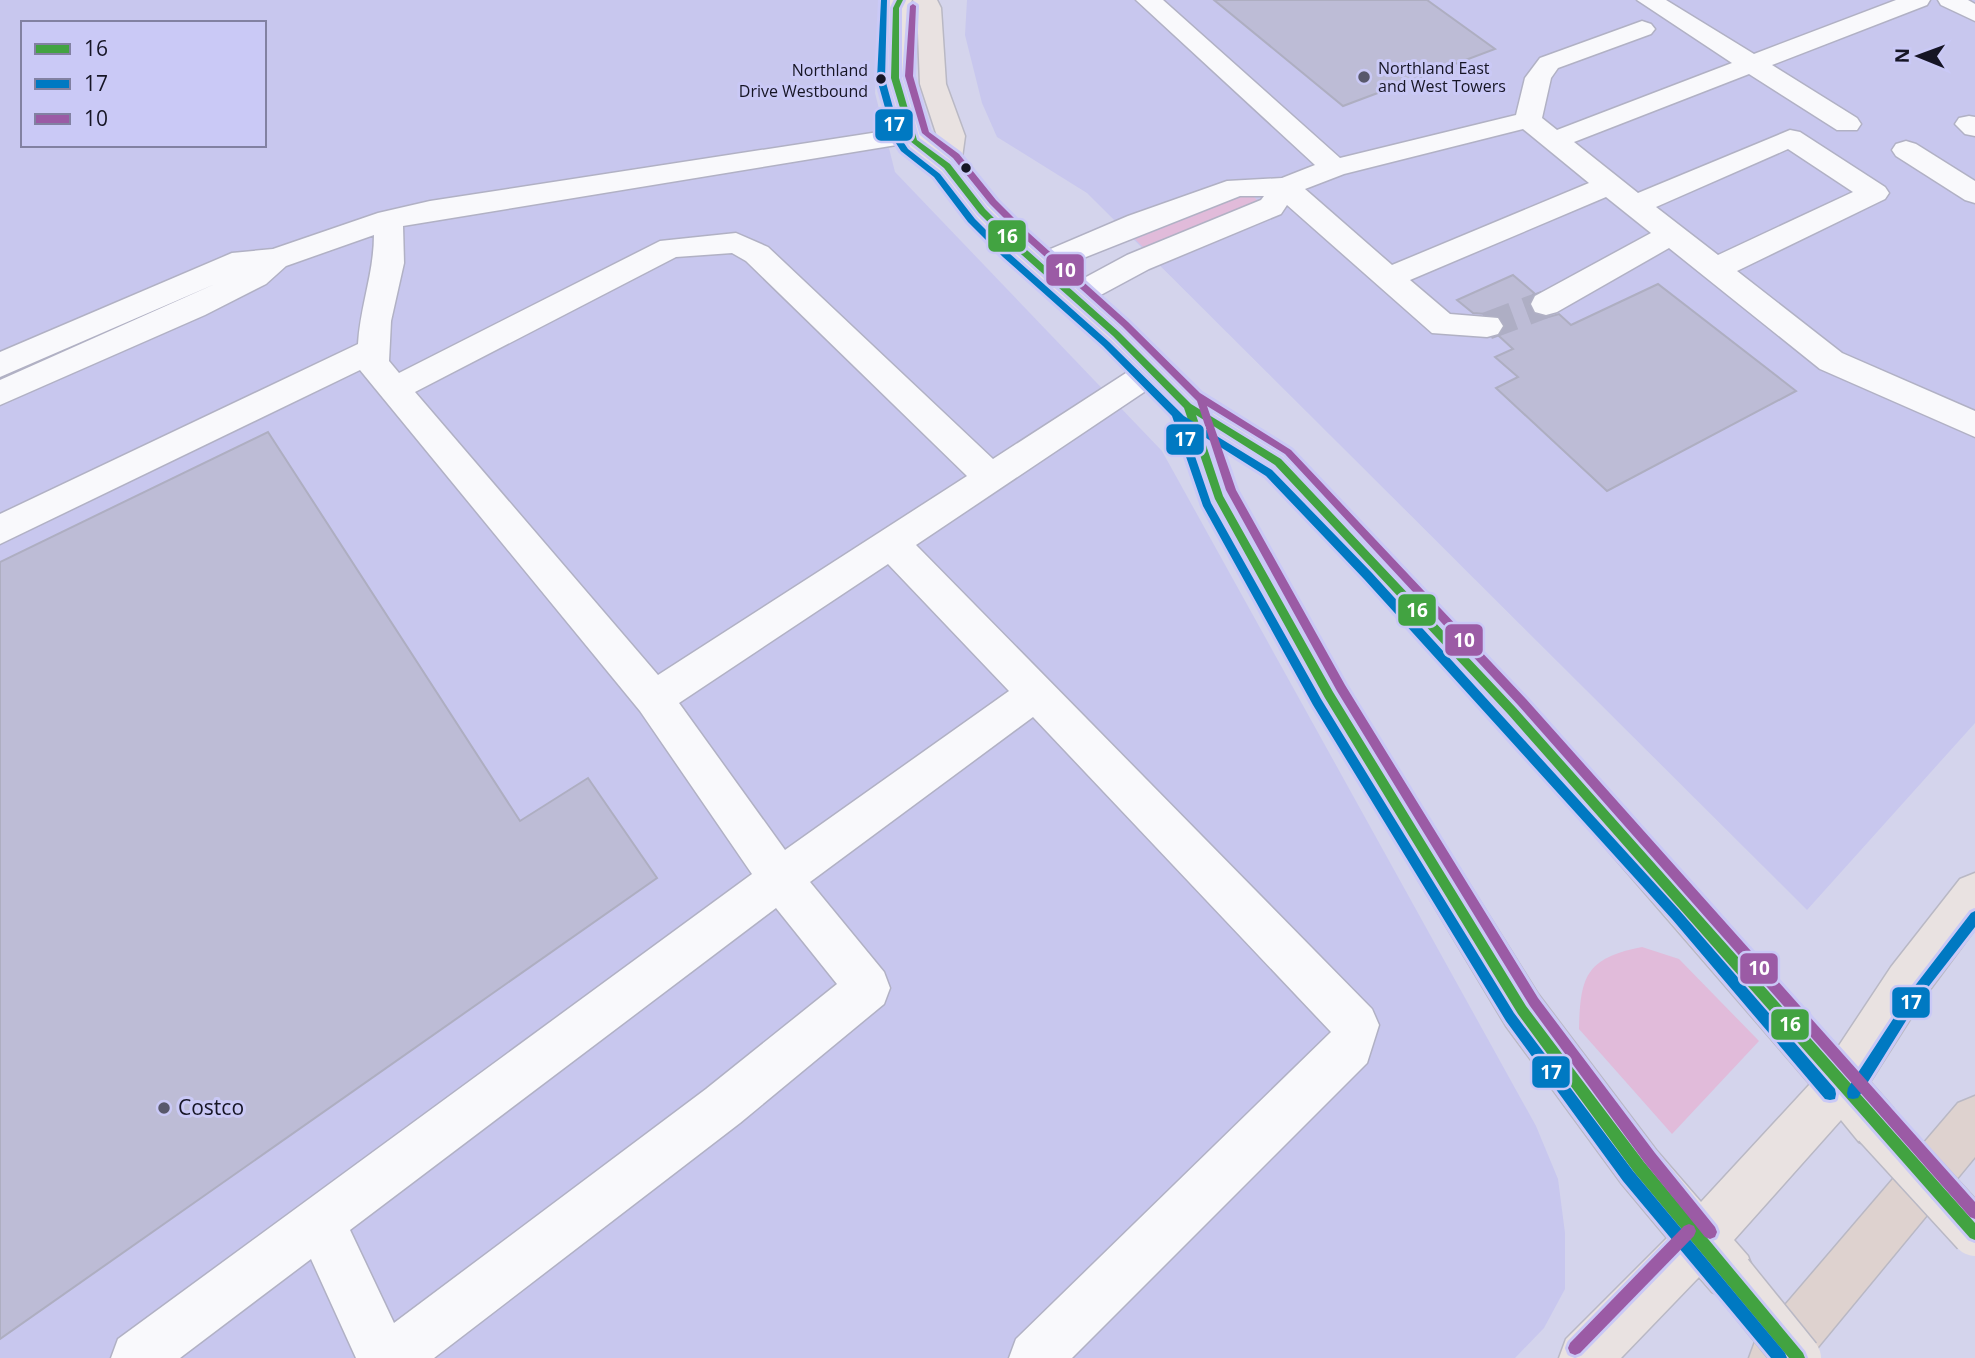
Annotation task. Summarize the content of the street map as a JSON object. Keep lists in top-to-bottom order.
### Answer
{
  "places": ["Northland East and West Towers", "Northland Drive Westbound", "Costco"],
  "lines": ["transit line 16", "transit line 17", "transit line 10"],
  "legend": ["16", "17", "10"],
  "north": "left"
}
